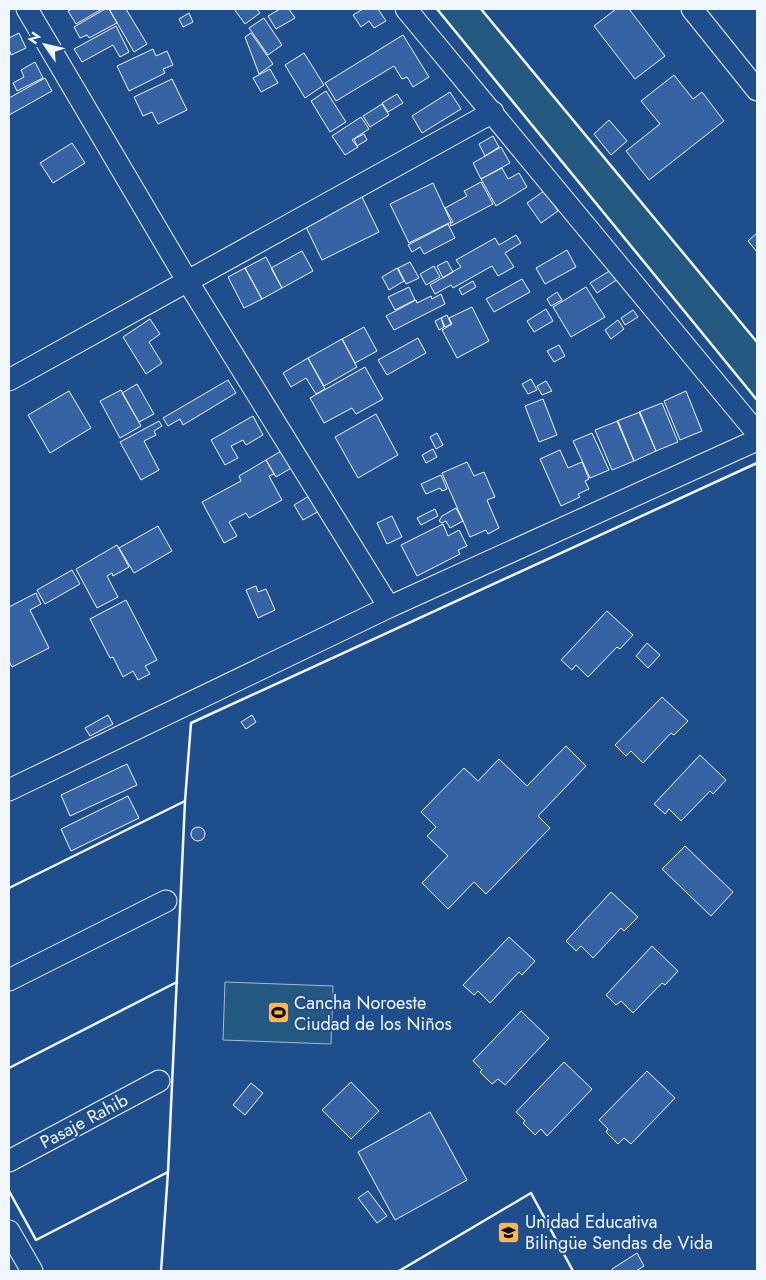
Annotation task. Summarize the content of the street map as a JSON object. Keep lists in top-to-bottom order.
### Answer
{
  "streets": {
    "street": ["Pasaje Rahib"]
  },
  "places": {
    "sports": ["Cancha Noroeste Ciudad de los Niños"],
    "school or university": ["Unidad Educativa Bilingüe Sendas de Vida"]
  },
  "north": "top left"
}
